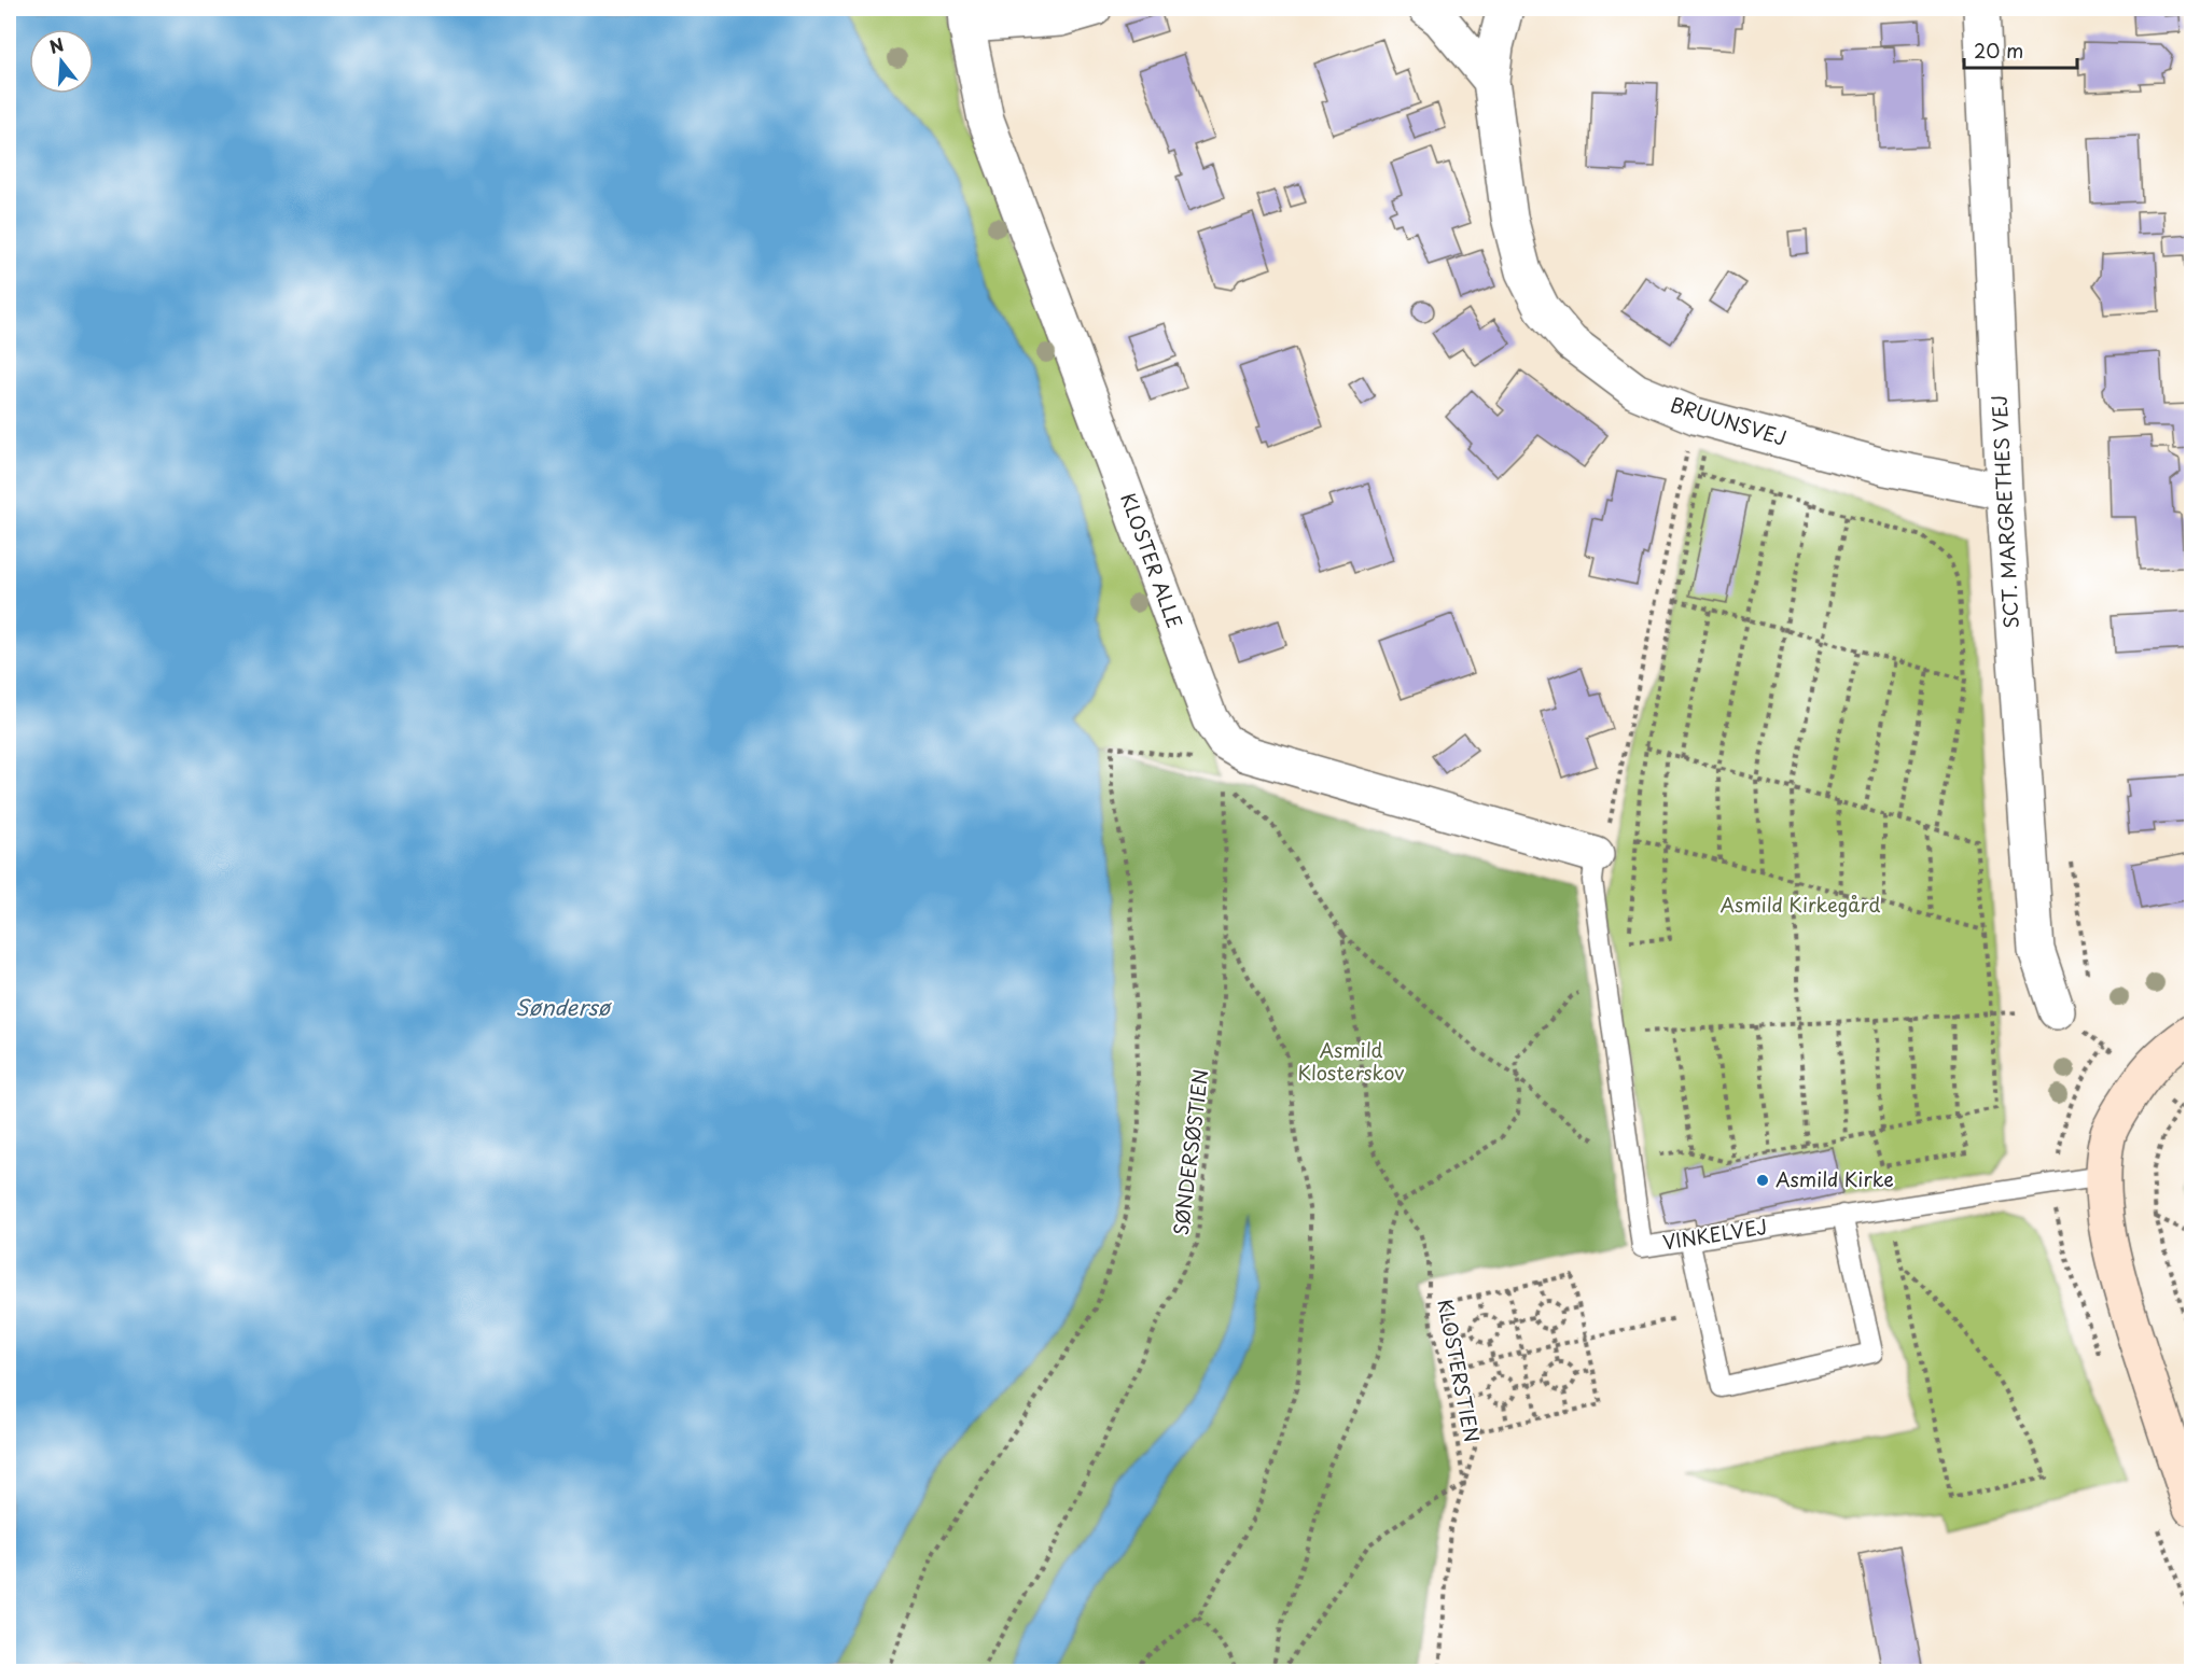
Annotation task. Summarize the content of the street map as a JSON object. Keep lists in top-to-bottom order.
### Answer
{
  "streets": {
    "street": ["BRUUNSVEJ", "SCT. MARGRETHES VEJ", "KLOSTER ALLE"],
    "lane": ["VINKELVEJ"],
    "path": ["SØNDERSØSTIEN", "KLOSTERSTIEN"]
  },
  "crossings": [
    ["BRUUNSVEJ", "SCT. MARGRETHES VEJ"],
    ["SØNDERSØSTIEN", "KLOSTERSTIEN"]
  ],
  "water": ["Søndersø"],
  "parks": ["Asmild Kirkegård", "Asmild Klosterskov"],
  "places": ["Asmild Kirke"],
  "scale_bar": "20 m",
  "north": "top"
}
